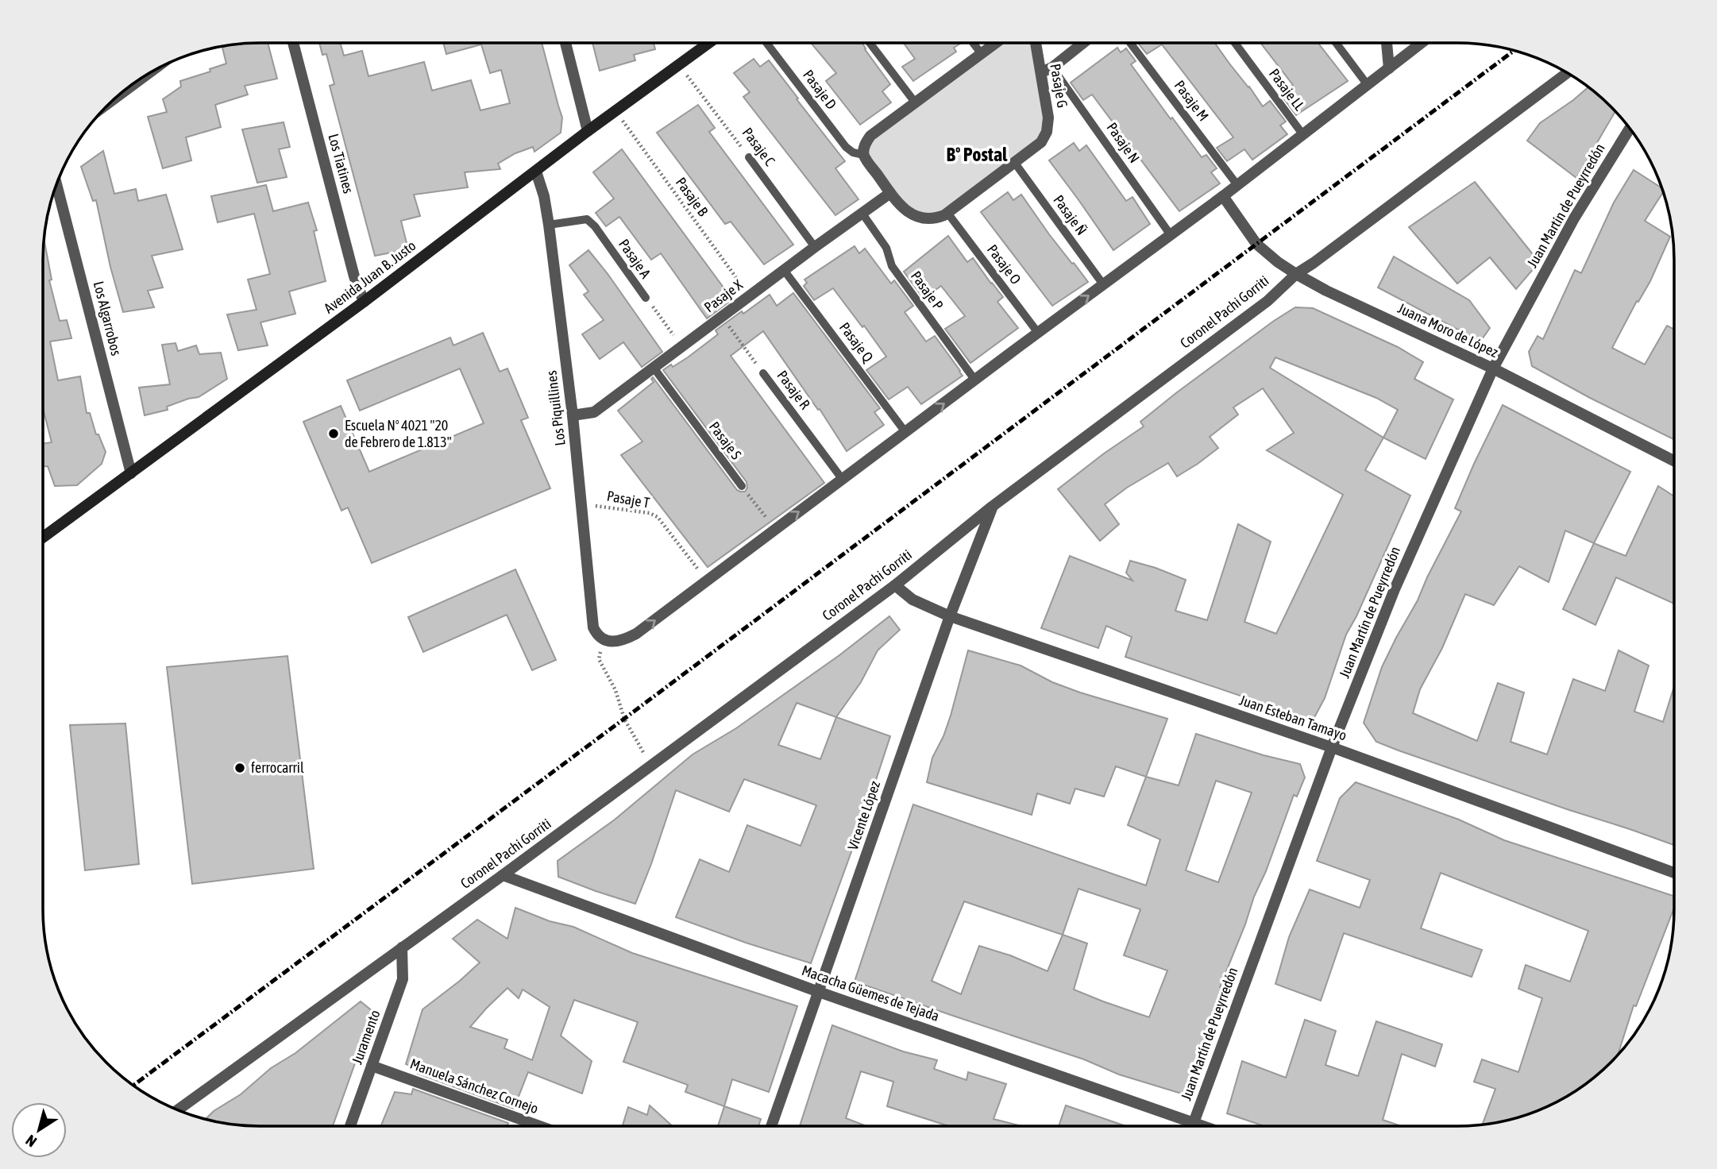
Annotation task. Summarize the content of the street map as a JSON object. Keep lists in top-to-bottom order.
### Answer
{
  "streets": {
    "street": [
      "Pasaje G",
      "Los Tiatines",
      "Juan Martín de Pueyrredón",
      "Avenida Juan B. Justo",
      "Pasaje X",
      "Coronel Pachi Gorriti",
      "Los Algarrobos",
      "Juana Moro de López",
      "Los Piquillines",
      "Juan Esteban Tamayo",
      "Vicente López",
      "Macacha Güemes de Tejada",
      "Juramento",
      "Manuela Sánchez Cornejo"
    ],
    "lane": [
      "Pasaje D",
      "Pasaje LL",
      "Pasaje M",
      "Pasaje N",
      "Pasaje C",
      "Pasaje Ñ",
      "Pasaje A",
      "Pasaje O",
      "Pasaje P",
      "Pasaje Q",
      "Pasaje R",
      "Pasaje S"
    ],
    "path": ["Pasaje B", "Pasaje T"]
  },
  "crossings": [
    ["Pasaje G", "Pasaje N"],
    ["Pasaje G", "Pasaje Ñ"],
    ["Pasaje C", "Avenida Juan B. Justo"],
    ["Pasaje C", "Pasaje X"],
    ["Los Tiatines", "Avenida Juan B. Justo"],
    ["Pasaje B", "Avenida Juan B. Justo"],
    ["Pasaje B", "Pasaje X"],
    ["Juan Martín de Pueyrredón", "Juana Moro de López"],
    ["Juan Martín de Pueyrredón", "Juan Esteban Tamayo"],
    ["Juan Martín de Pueyrredón", "Macacha Güemes de Tejada"],
    ["Pasaje A", "Pasaje X"],
    ["Pasaje A", "Los Piquillines"],
    ["Avenida Juan B. Justo", "Los Algarrobos"],
    ["Avenida Juan B. Justo", "Los Piquillines"],
    ["Pasaje P", "Pasaje X"],
    ["Pasaje X", "Pasaje Q"],
    ["Pasaje X", "Pasaje R"],
    ["Pasaje X", "Los Piquillines"],
    ["Pasaje X", "Pasaje S"],
    ["Coronel Pachi Gorriti", "Juana Moro de López"],
    ["Coronel Pachi Gorriti", "Juan Esteban Tamayo"],
    ["Coronel Pachi Gorriti", "Vicente López"],
    ["Coronel Pachi Gorriti", "Macacha Güemes de Tejada"],
    ["Coronel Pachi Gorriti", "Juramento"],
    ["Los Piquillines", "Pasaje T"],
    ["Juan Esteban Tamayo", "Vicente López"],
    ["Vicente López", "Macacha Güemes de Tejada"],
    ["Juramento", "Manuela Sánchez Cornejo"]
  ],
  "districts": ["Bº Postal"],
  "places": ["Escuela N° 4021 \"20 de Febrero de 1.813\"", "ferrocarril"],
  "north": "bottom left"
}
